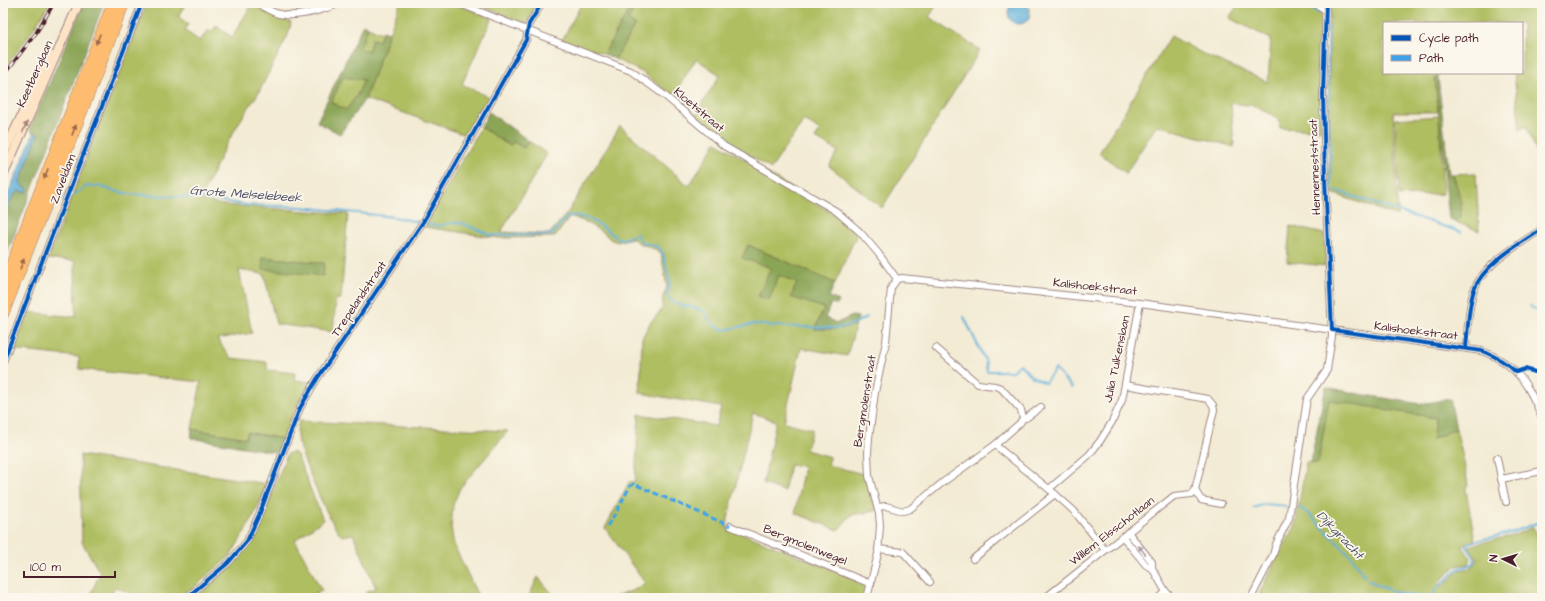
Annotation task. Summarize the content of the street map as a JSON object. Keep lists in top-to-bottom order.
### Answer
{
  "streets": {
    "main road": ["Keetberglaan"],
    "street": [
      "Kloetstraat",
      "Hennenneststraat",
      "Zaveldam",
      "Kalishoekstraat",
      "Trepelandstraat",
      "Julia Tulkenslaan",
      "Bergmolenstraat",
      "Willem Elsschotlaan",
      "Bergmolenwegel"
    ]
  },
  "crossings": [
    ["Kloetstraat", "Kalishoekstraat"],
    ["Kloetstraat", "Trepelandstraat"],
    ["Kloetstraat", "Bergmolenstraat"],
    ["Hennenneststraat", "Kalishoekstraat"],
    ["Kalishoekstraat", "Julia Tulkenslaan"],
    ["Kalishoekstraat", "Bergmolenstraat"],
    ["Bergmolenstraat", "Bergmolenwegel"]
  ],
  "water": ["Grote Melselebeek", "Dijkgracht"],
  "legend": ["Cycle path", "Path"],
  "scale_bar": "100 m",
  "north": "left"
}
